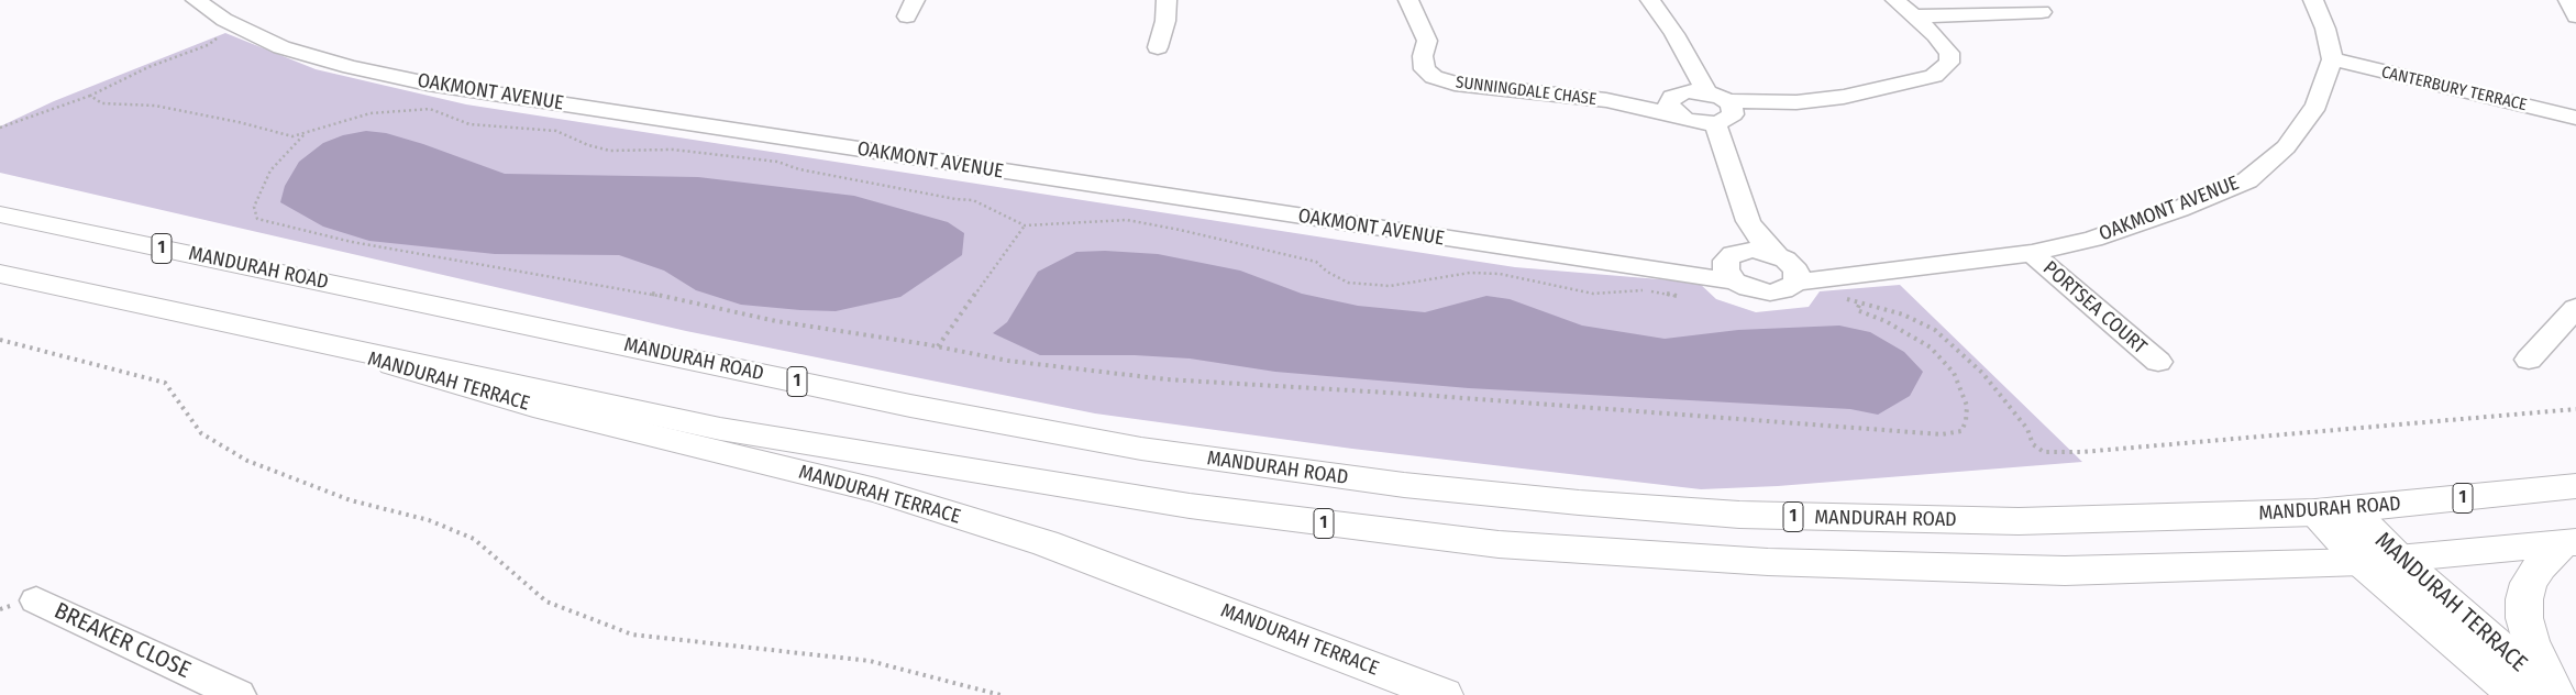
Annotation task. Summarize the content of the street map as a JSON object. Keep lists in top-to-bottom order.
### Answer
{
  "streets": {
    "main road": ["1", "MANDURAH ROAD", "MANDURAH TERRACE"],
    "street": [
      "CANTERBURY TERRACE",
      "SUNNINGDALE CHASE",
      "OAKMONT AVENUE",
      "PORTSEA COURT",
      "BREAKER CLOSE"
    ]
  },
  "crossings": [
    ["CANTERBURY TERRACE", "OAKMONT AVENUE"],
    ["OAKMONT AVENUE", "PORTSEA COURT"],
    ["1", "MANDURAH TERRACE"],
    ["MANDURAH ROAD", "MANDURAH TERRACE"]
  ]
}
